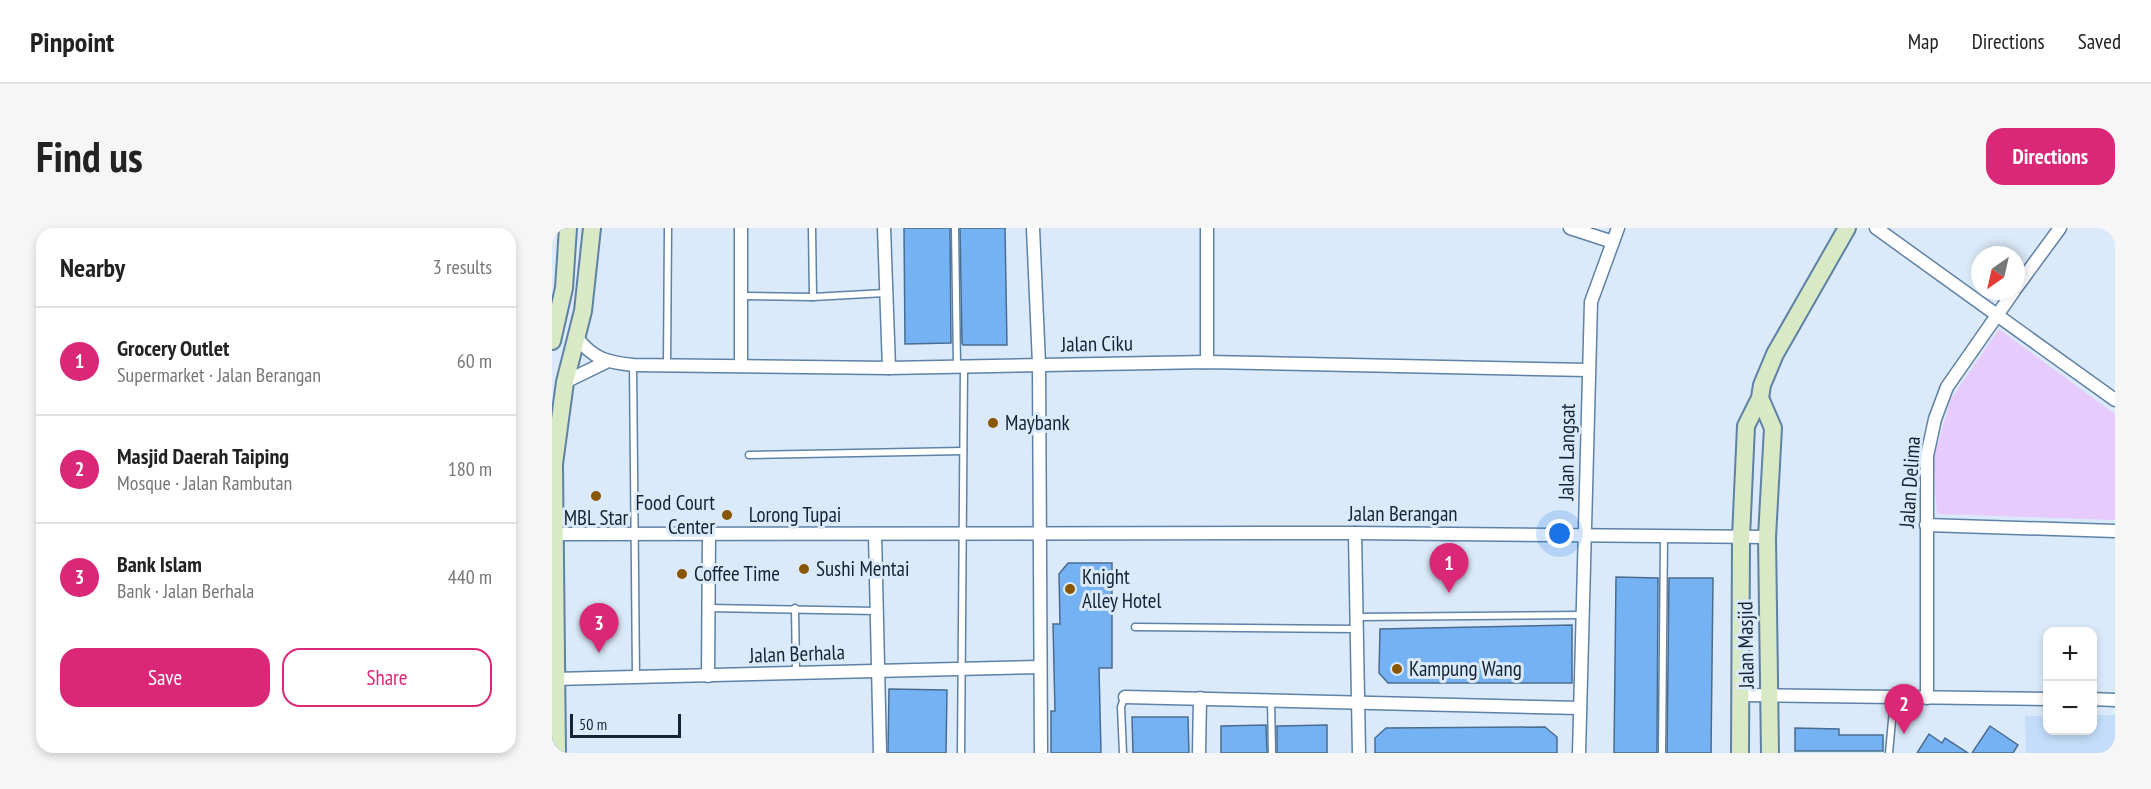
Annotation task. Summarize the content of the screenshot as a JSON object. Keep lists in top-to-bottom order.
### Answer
{
  "streets": {
    "main road": ["Jalan Masjid"],
    "street": [
      "Jalan Ciku",
      "Jalan Langsat",
      "Jalan Delima",
      "Jalan Berangan",
      "Lorong Tupai",
      "Jalan Berhala"
    ]
  },
  "crossings": [
    ["Jalan Ciku", "Jalan Langsat"],
    ["Jalan Langsat", "Jalan Berangan"],
    ["Jalan Berangan", "Lorong Tupai"],
    ["Jalan Berangan", "Jalan Masjid"]
  ],
  "places": [
    "Maybank",
    "MBL Star",
    "Food Court Center",
    "Sushi Mentai",
    "Coffee Time",
    "Knight Alley Hotel",
    "Kampung Wang"
  ],
  "scale_bar": "50 m",
  "north": "bottom left",
  "page": {
    "header": "Pinpoint",
    "nav": ["Map", "Directions", "Saved"],
    "buttons": [
      "Directions",
      ["Save", "Share"]
    ],
    "title": "Find us",
    "heading": ["Nearby", "3 results"],
    "list": [
      {
        "mark": "1",
        "name": "Grocery Outlet",
        "note": "Supermarket · Jalan Berangan",
        "value": "60 m"
      },
      {
        "mark": "2",
        "name": "Masjid Daerah Taiping",
        "note": "Mosque · Jalan Rambutan",
        "value": "180 m"
      },
      {
        "mark": "3",
        "name": "Bank Islam",
        "note": "Bank · Jalan Berhala",
        "value": "440 m"
      }
    ],
    "pins": ["1", "3", "2"],
    "map_buttons": ["+", "−"],
    "scale": "50 m"
  }
}
